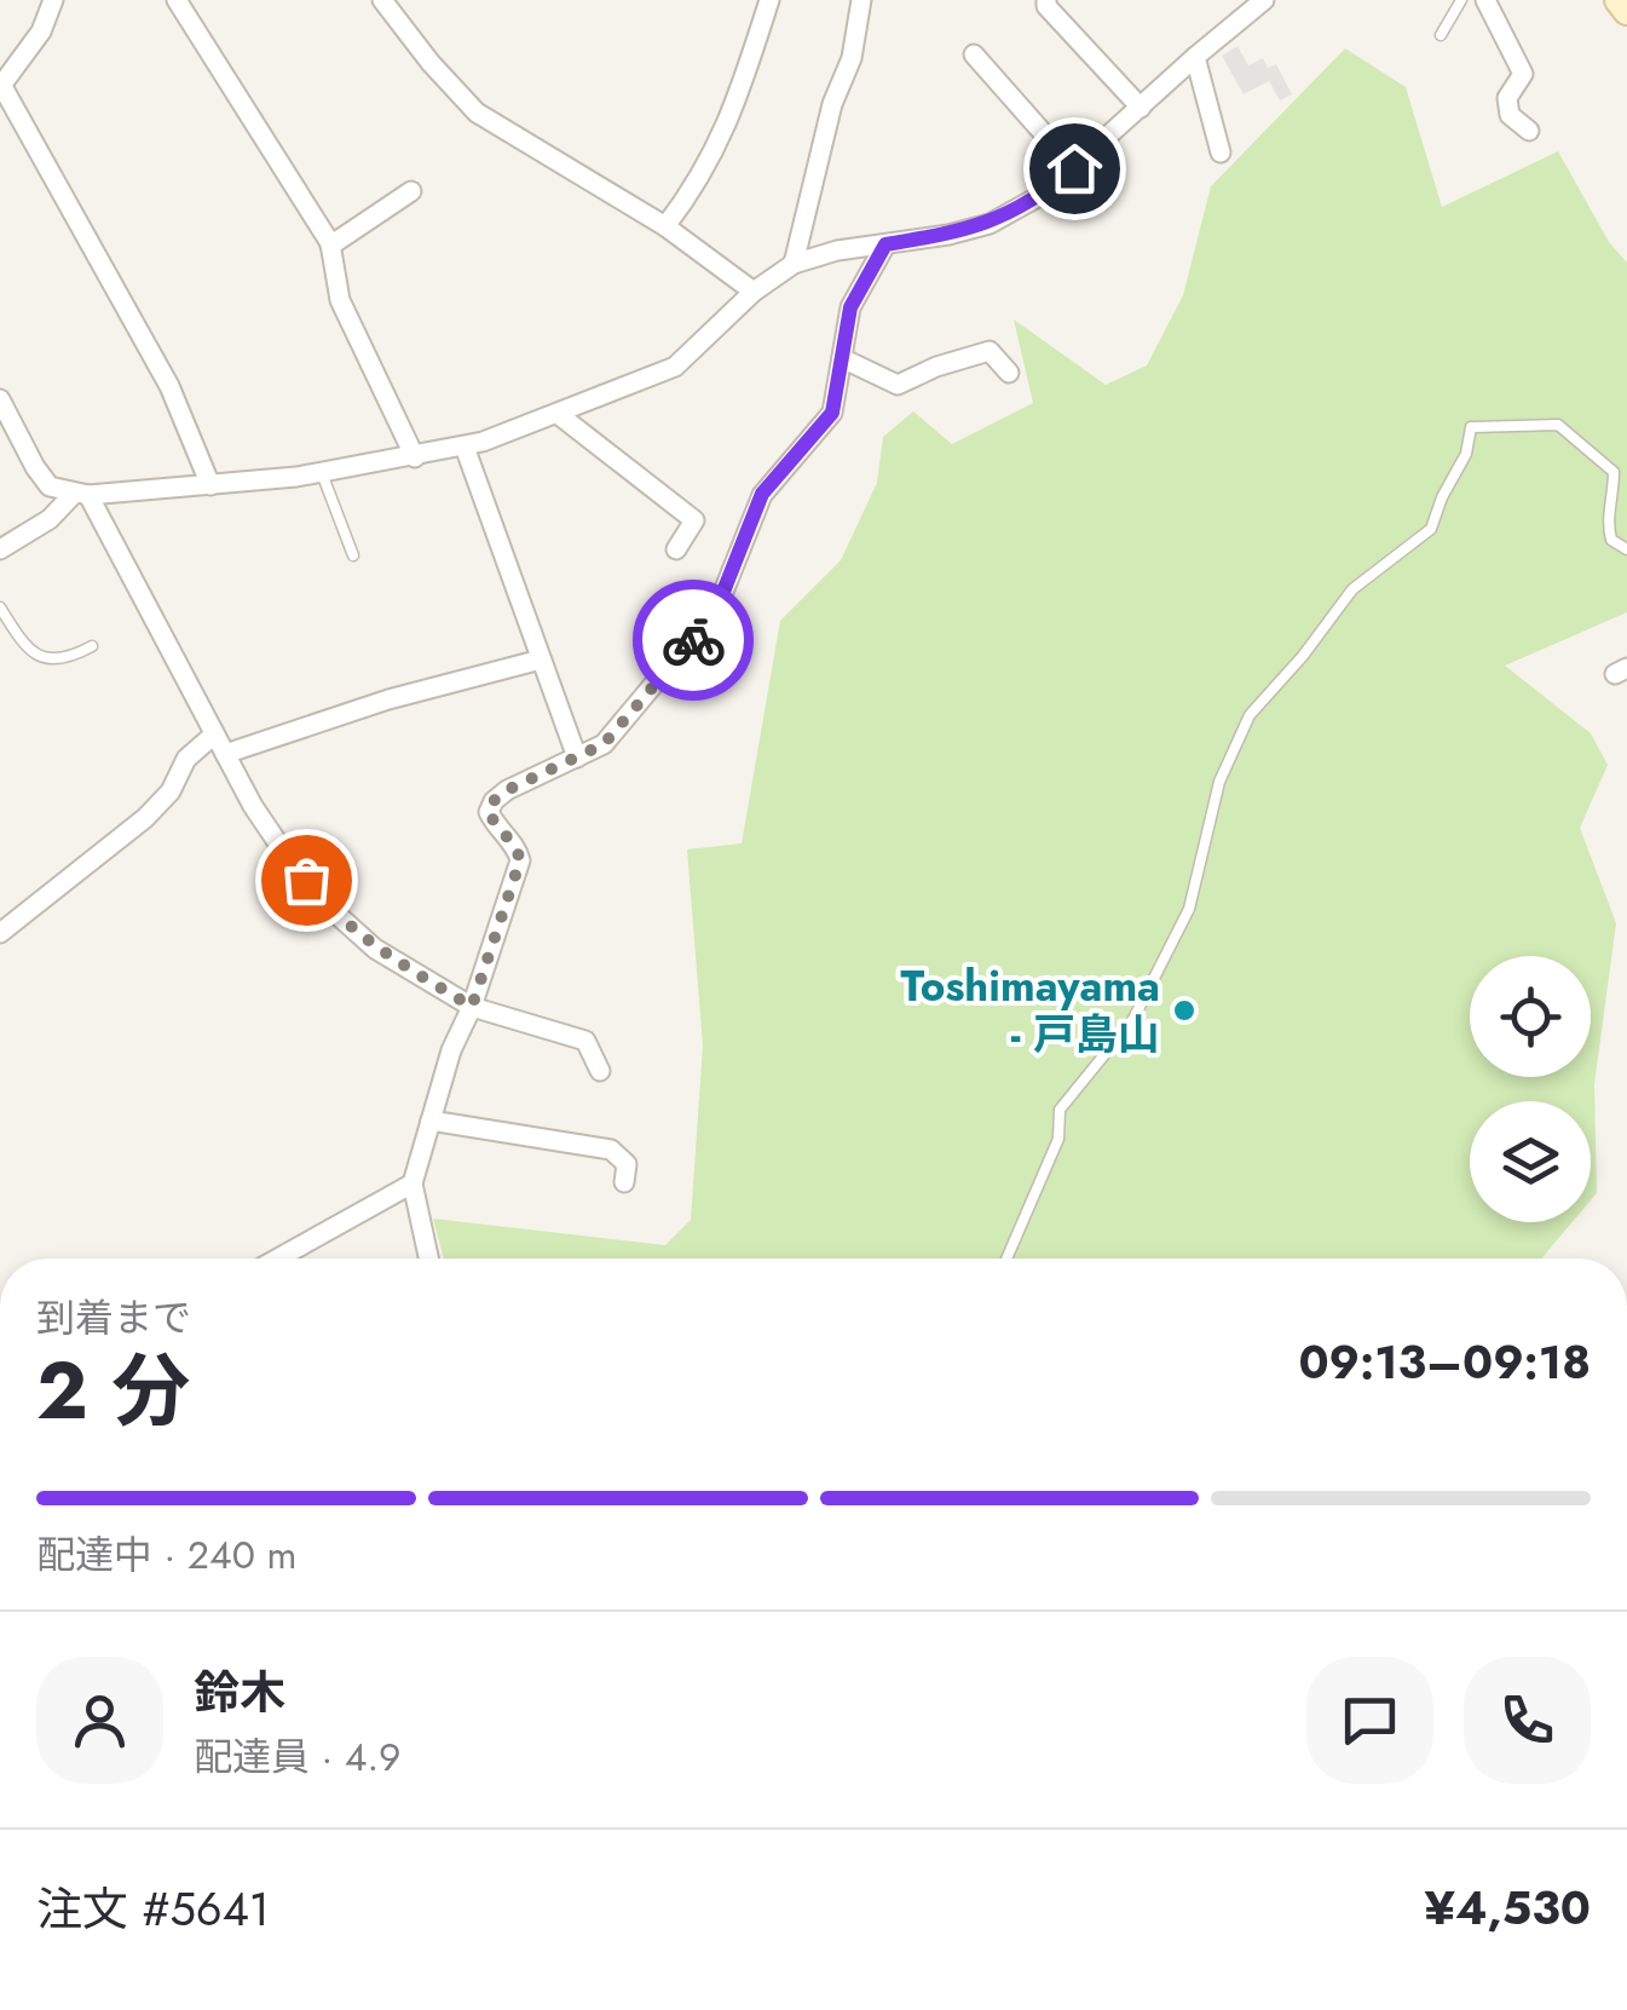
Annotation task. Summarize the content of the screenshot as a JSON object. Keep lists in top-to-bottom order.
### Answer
{
  "places": ["Toshimayama - 戸島山"],
  "page": {
    "heading": ["2 分", "到着まで", "09:13–09:18"],
    "panel": [
      "鈴木",
      "配達員 · 4.9",
      "注文 #5641",
      "¥4,530"
    ],
    "bar": "配達中 · 240 m"
  }
}
